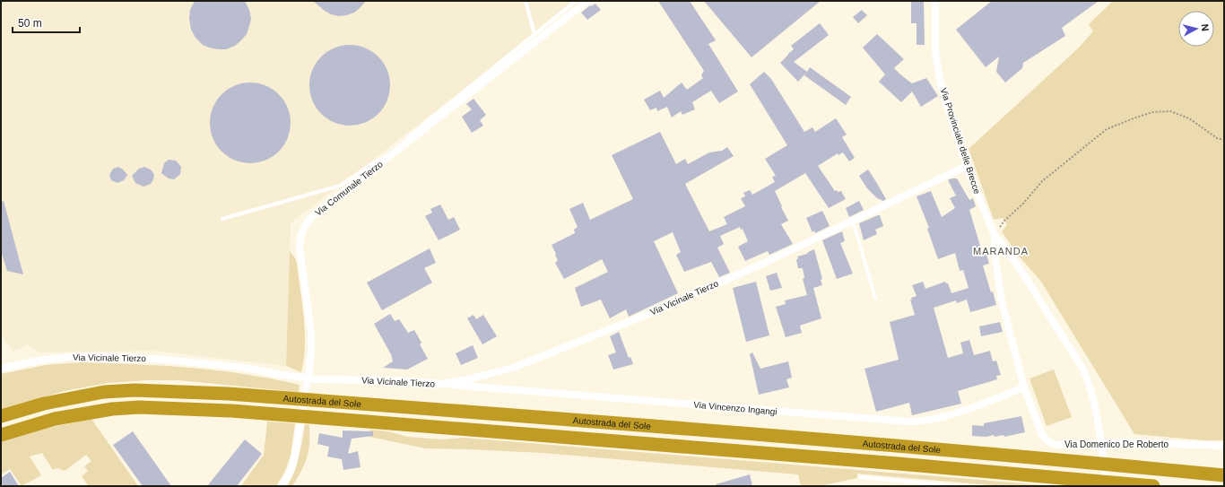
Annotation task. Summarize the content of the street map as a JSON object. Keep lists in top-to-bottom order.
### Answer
{
  "streets": {
    "highway": ["Autostrada del Sole"],
    "street": [
      "Via Provinciale delle Brecce",
      "Via Comunale Tierzo",
      "Via Vicinale Tierzo",
      "Via Vincenzo Ingangi",
      "Via Domenico De Roberto"
    ]
  },
  "crossings": [
    ["Via Provinciale delle Brecce", "Via Vicinale Tierzo"],
    ["Via Provinciale delle Brecce", "Via Vincenzo Ingangi"],
    ["Via Provinciale delle Brecce", "Via Domenico De Roberto"],
    ["Via Vicinale Tierzo", "Via Vincenzo Ingangi"],
    ["Via Vincenzo Ingangi", "Via Domenico De Roberto"]
  ],
  "districts": ["MARANDA"],
  "scale_bar": "50 m",
  "north": "right"
}
